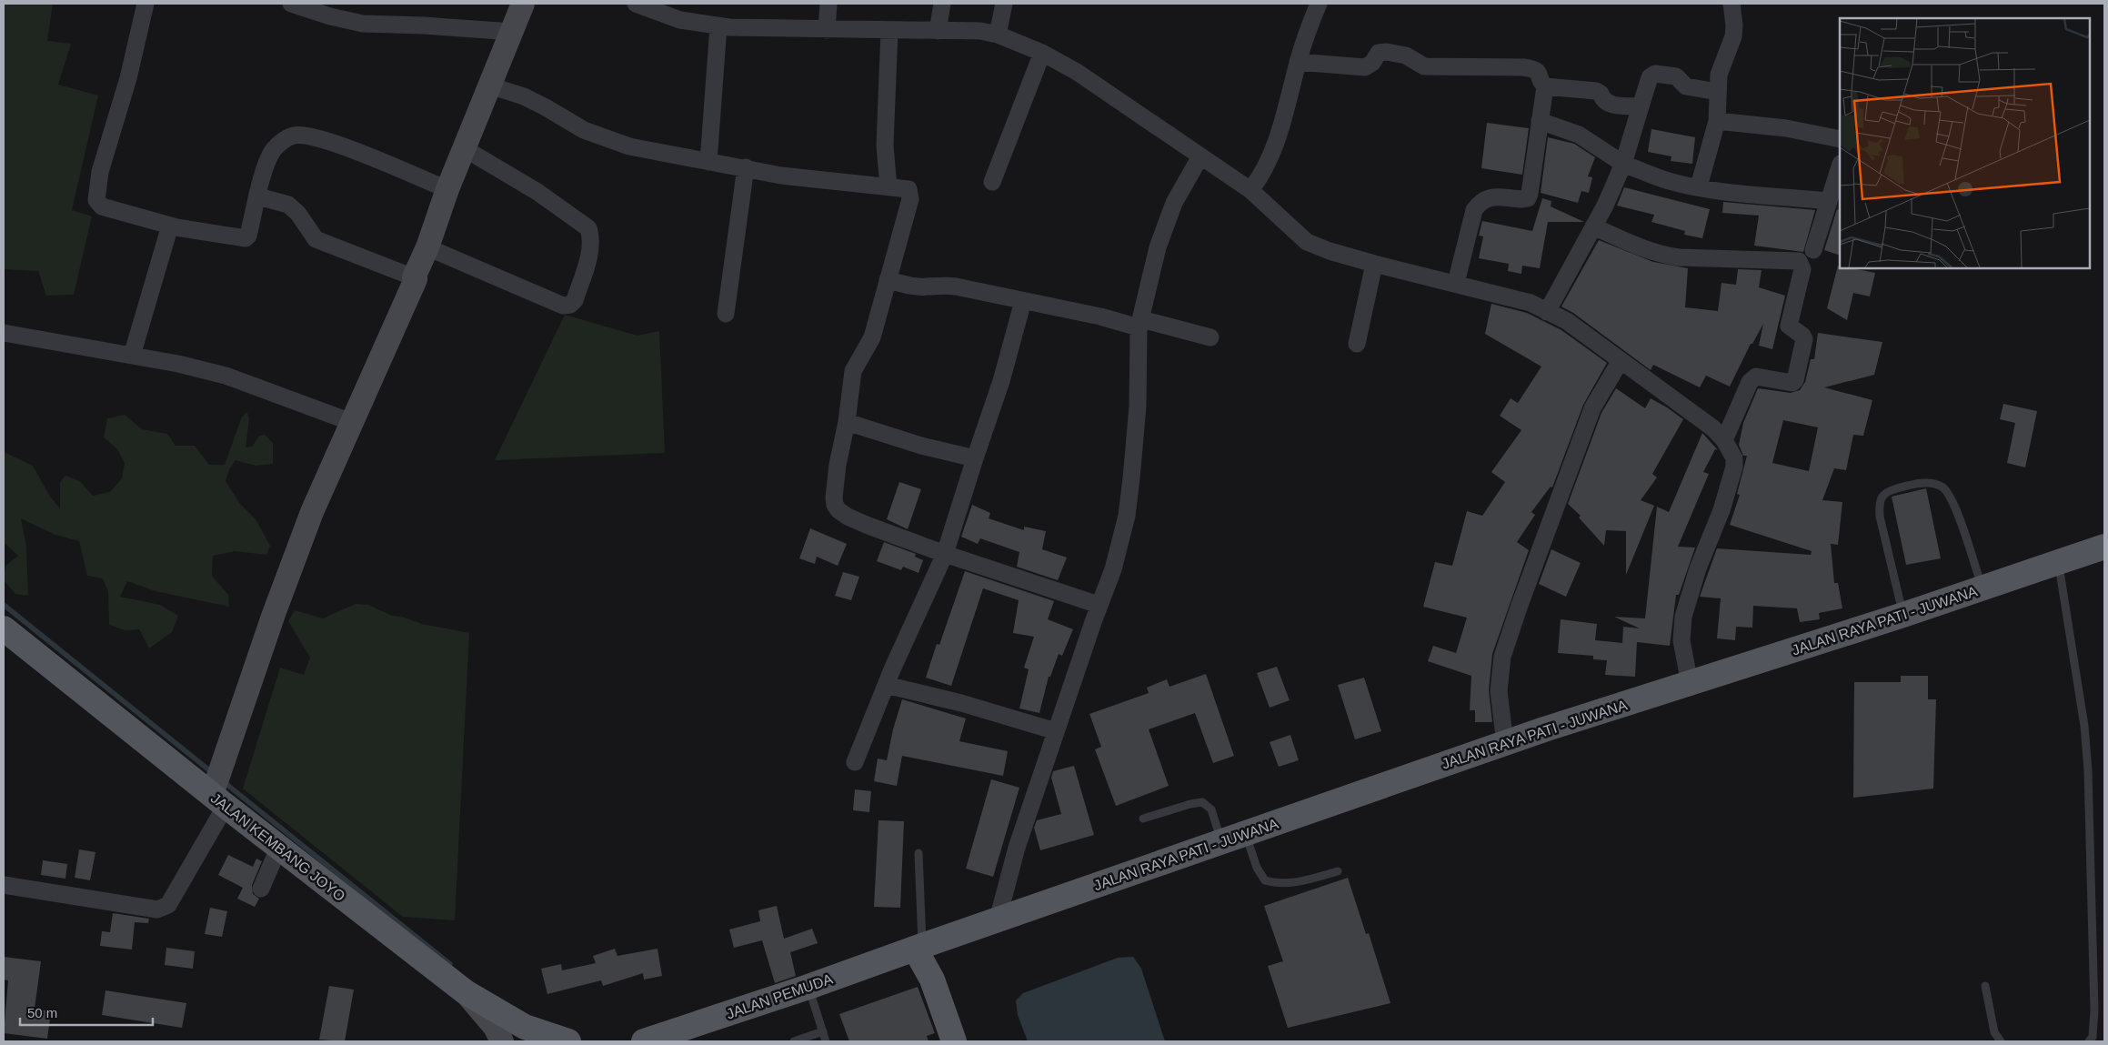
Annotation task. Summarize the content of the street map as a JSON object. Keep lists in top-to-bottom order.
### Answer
{
  "streets": {
    "main road": ["JALAN RAYA PATI - JUWANA", "JALAN KEMBANG JOYO", "JALAN PEMUDA"]
  },
  "crossings": [
    ["JALAN RAYA PATI - JUWANA", "JALAN PEMUDA"]
  ],
  "scale_bar": "50 m"
}
